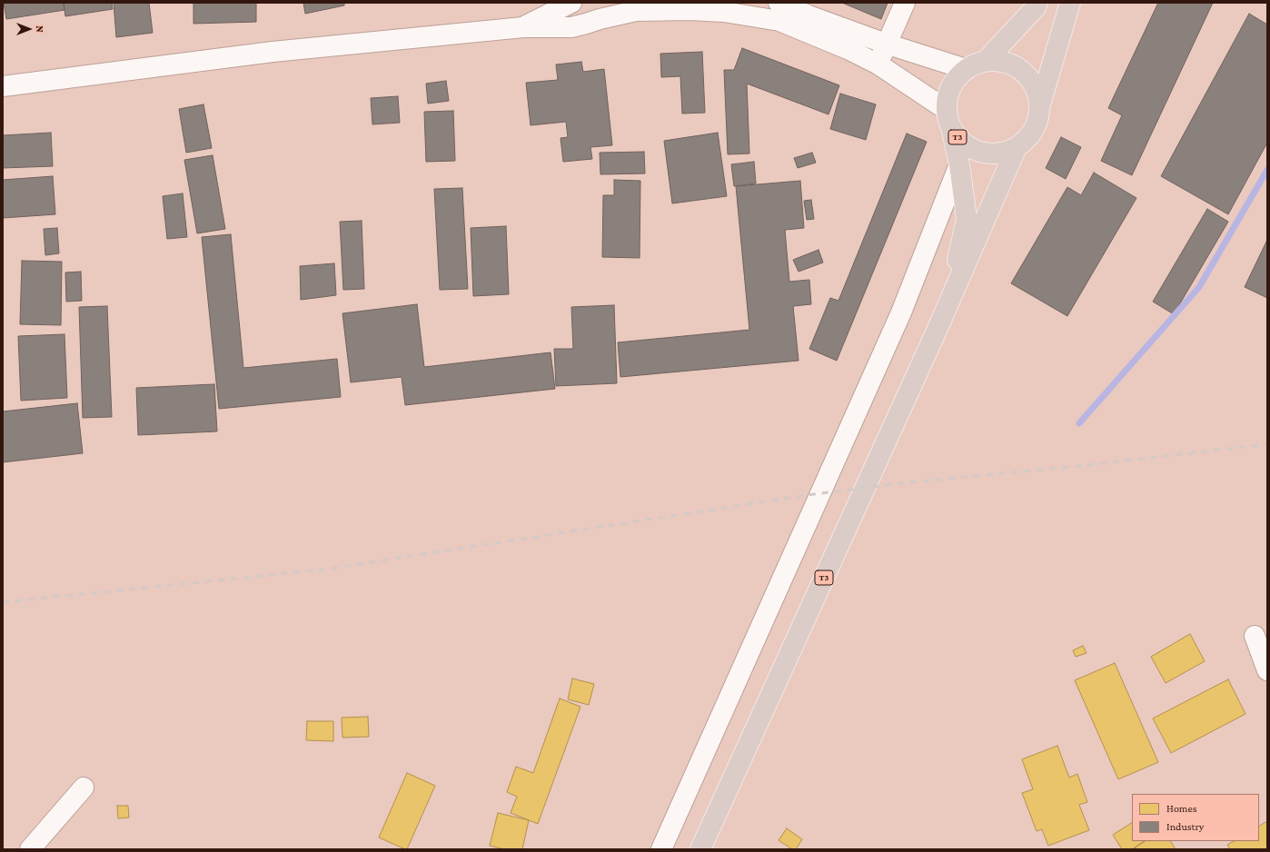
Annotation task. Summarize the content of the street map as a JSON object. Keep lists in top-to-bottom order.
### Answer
{
  "streets": {
    "highway": ["T3"]
  },
  "legend": ["Homes", "Industry"],
  "north": "right"
}
